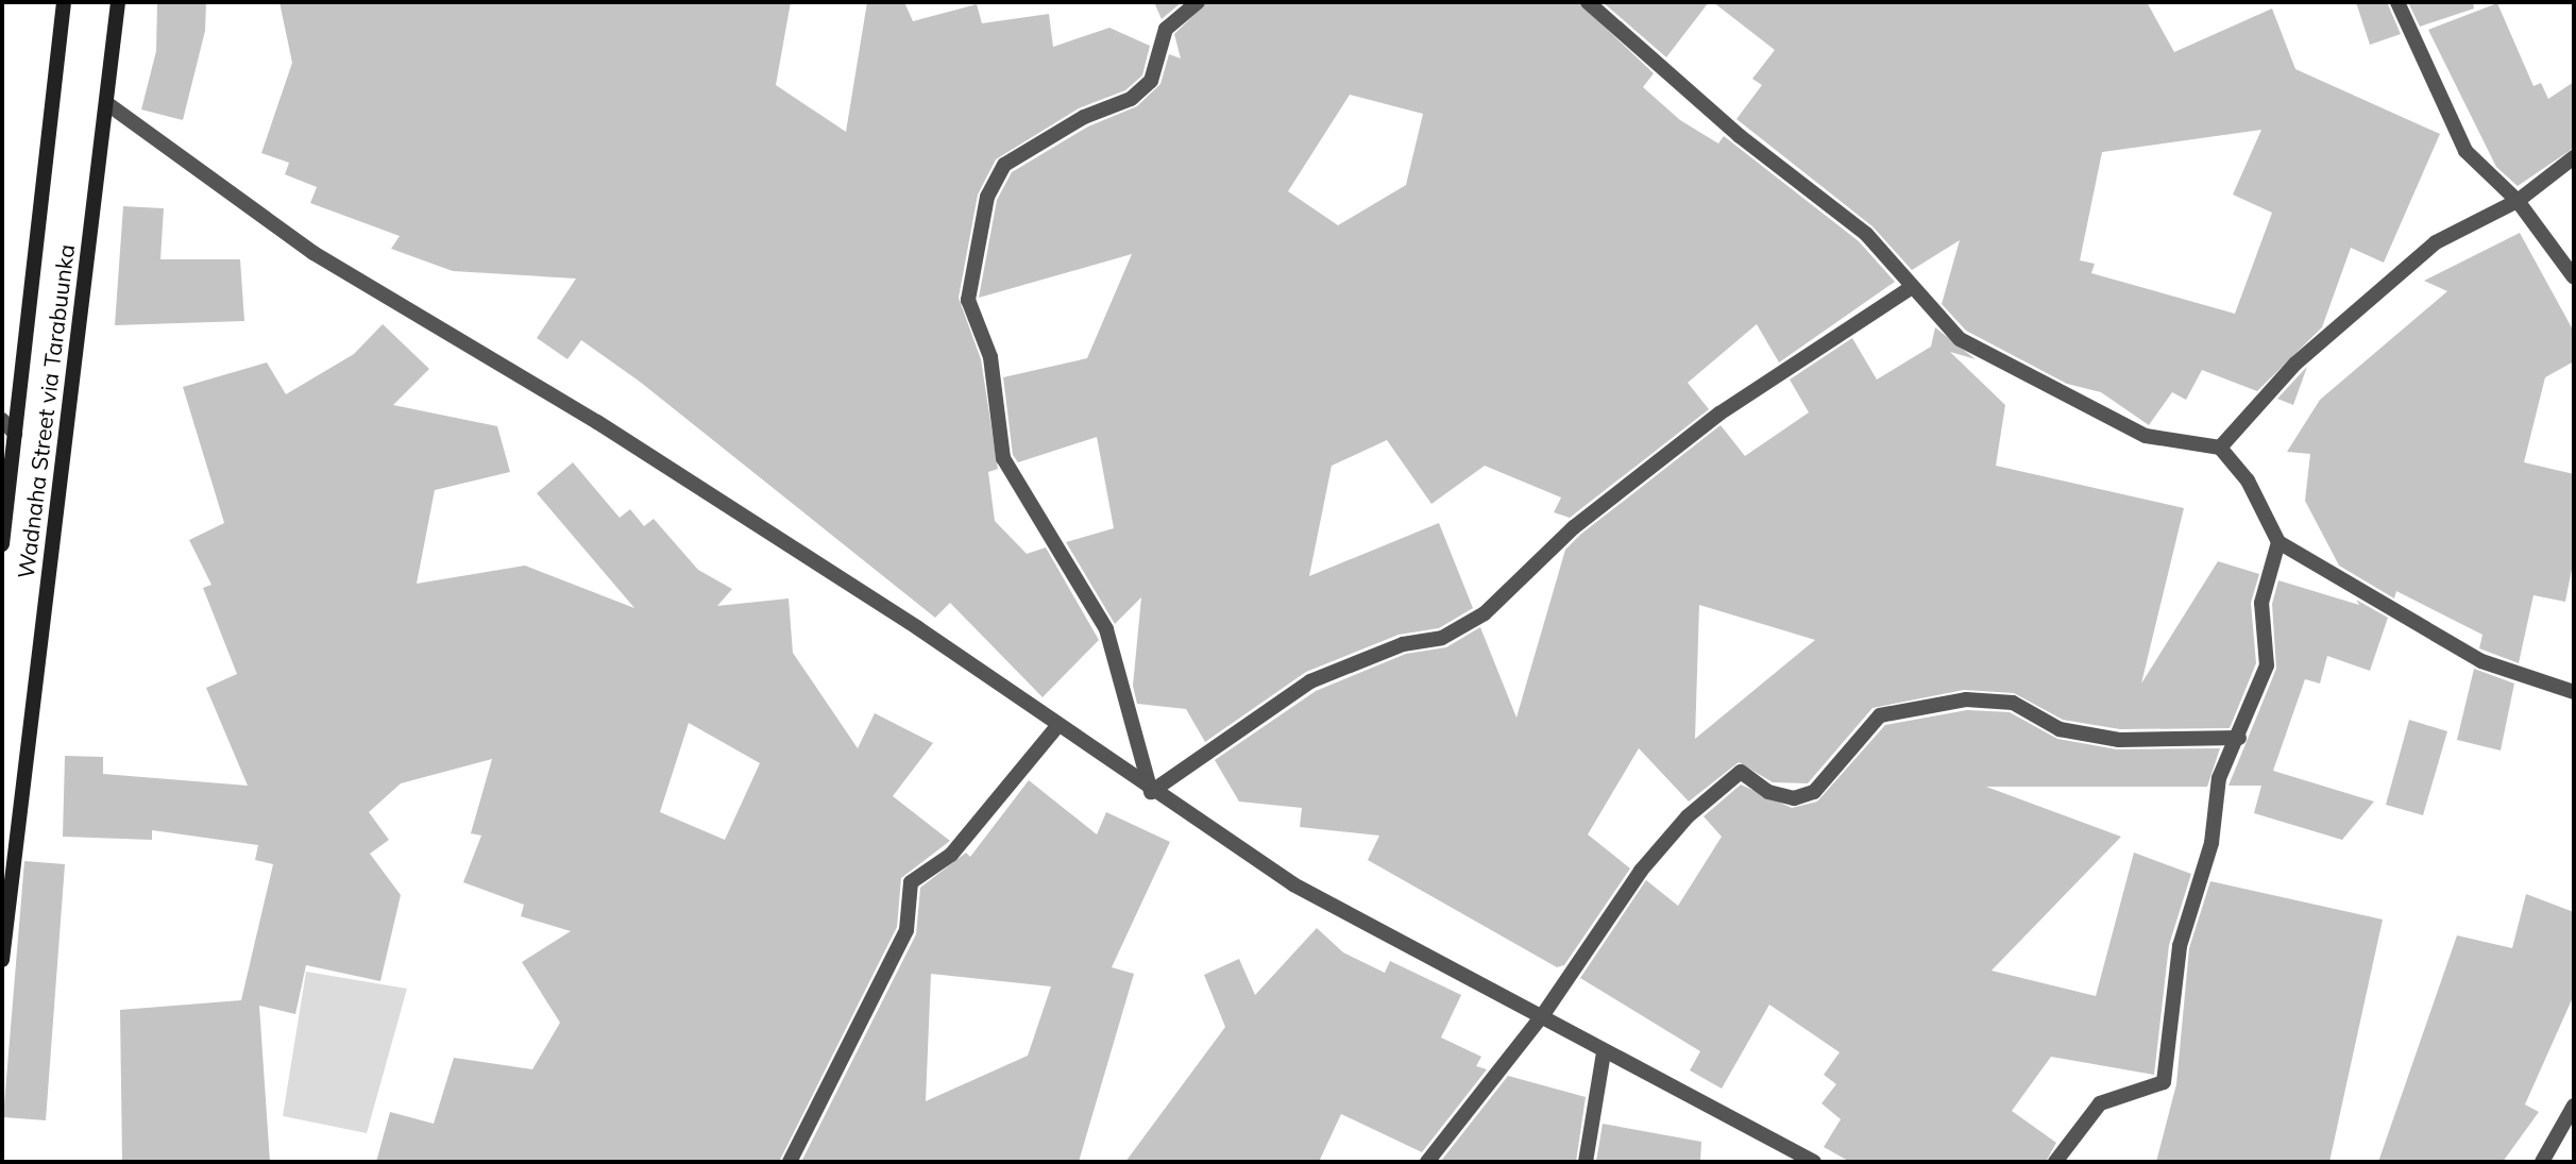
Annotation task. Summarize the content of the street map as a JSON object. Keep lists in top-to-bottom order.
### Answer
{
  "streets": {
    "main road": ["Wadnaha Street via Tarabuunka"]
  }
}
